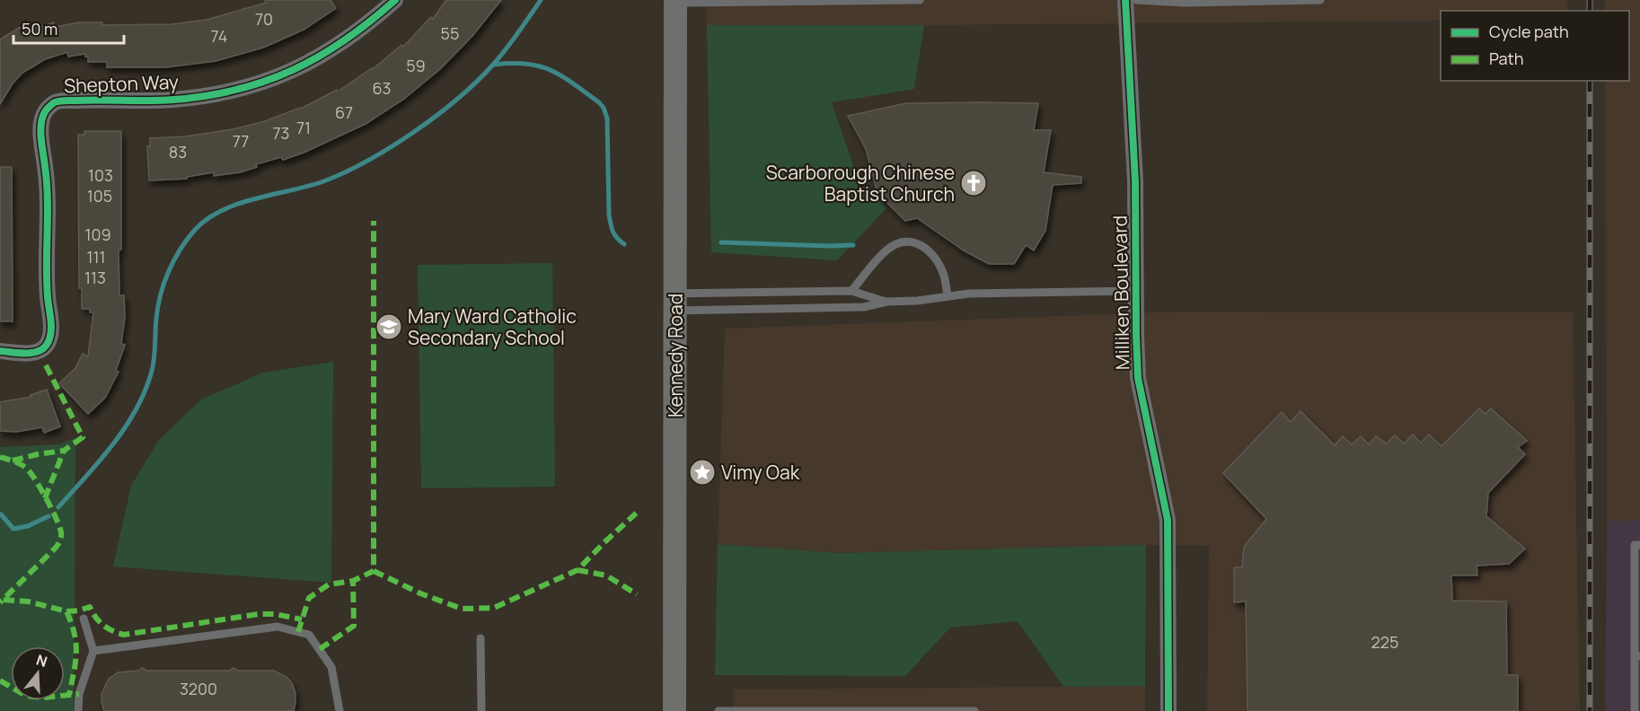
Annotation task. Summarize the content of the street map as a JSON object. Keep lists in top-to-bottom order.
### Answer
{
  "streets": {
    "main road": ["Kennedy Road"],
    "street": ["Shepton Way", "Milliken Boulevard"]
  },
  "places": {
    "church": ["Scarborough Chinese Baptist Church"],
    "school or university": ["Mary Ward Catholic Secondary School"],
    "place": ["Vimy Oak"]
  },
  "house_numbers": [
    "70",
    "55",
    "74",
    "59",
    "63",
    "67",
    "71",
    "73",
    "77",
    "83",
    "103",
    "105",
    "109",
    "111",
    "113",
    "225",
    "3200"
  ],
  "legend": ["Cycle path", "Path"],
  "scale_bar": "50 m",
  "north": "top"
}
